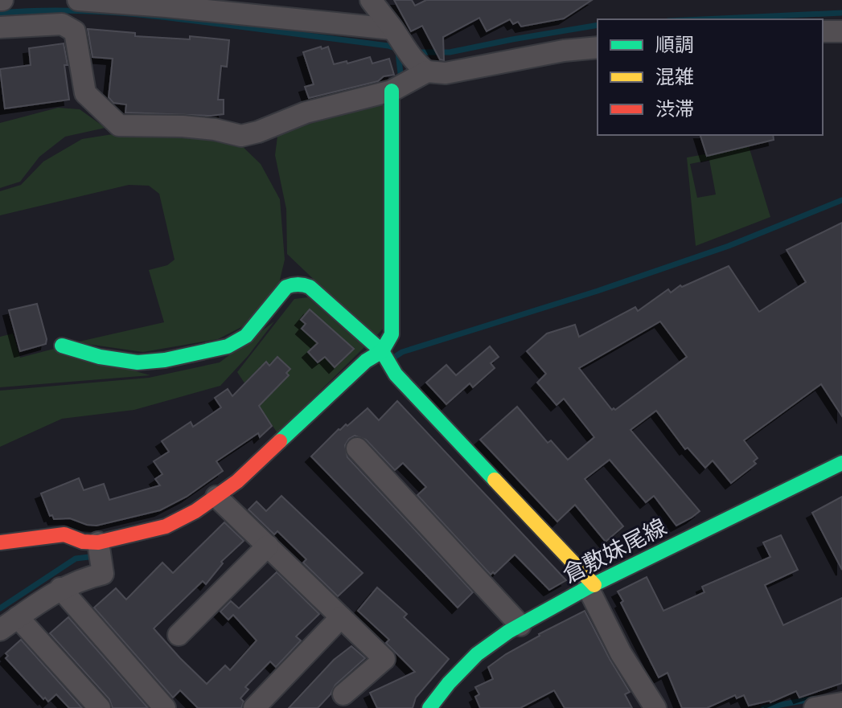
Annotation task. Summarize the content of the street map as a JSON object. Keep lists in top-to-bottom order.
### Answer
{
  "streets": {
    "street": ["倉敷妹尾線"]
  },
  "legend": ["順調", "混雑", "渋滞"]
}
